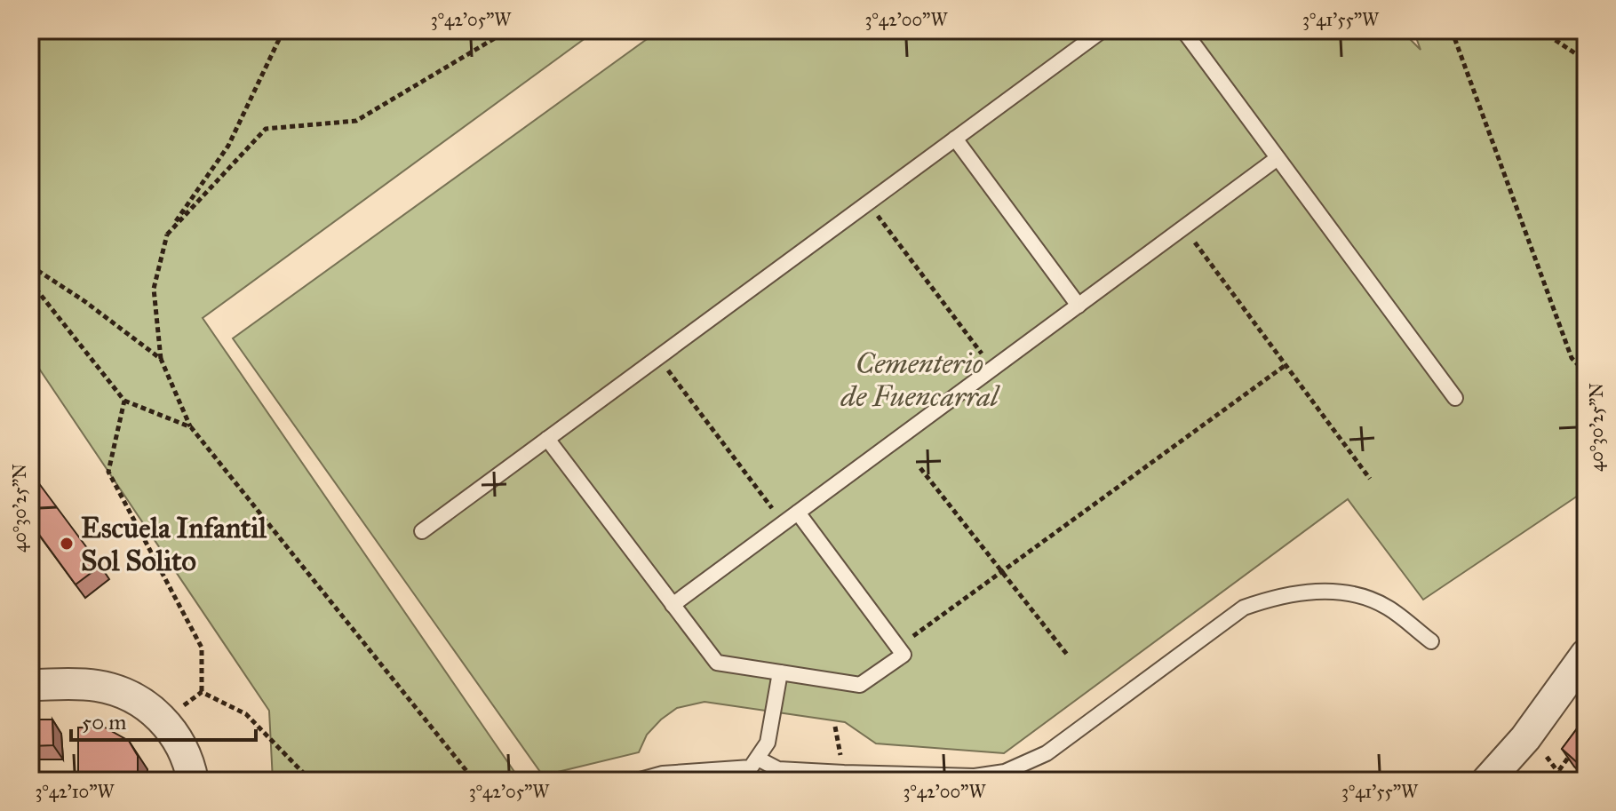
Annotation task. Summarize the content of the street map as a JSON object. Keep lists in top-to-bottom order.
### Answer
{
  "parks": ["Cementerio de Fuencarral"],
  "places": ["Escuela Infantil Sol Solito"],
  "scale_bar": "50 m",
  "coordinates": [
    "3°42'05\"W",
    "3°42'00\"W",
    "3°41'55\"W",
    "40°30'25\"N",
    "3°42'10\"W"
  ]
}
